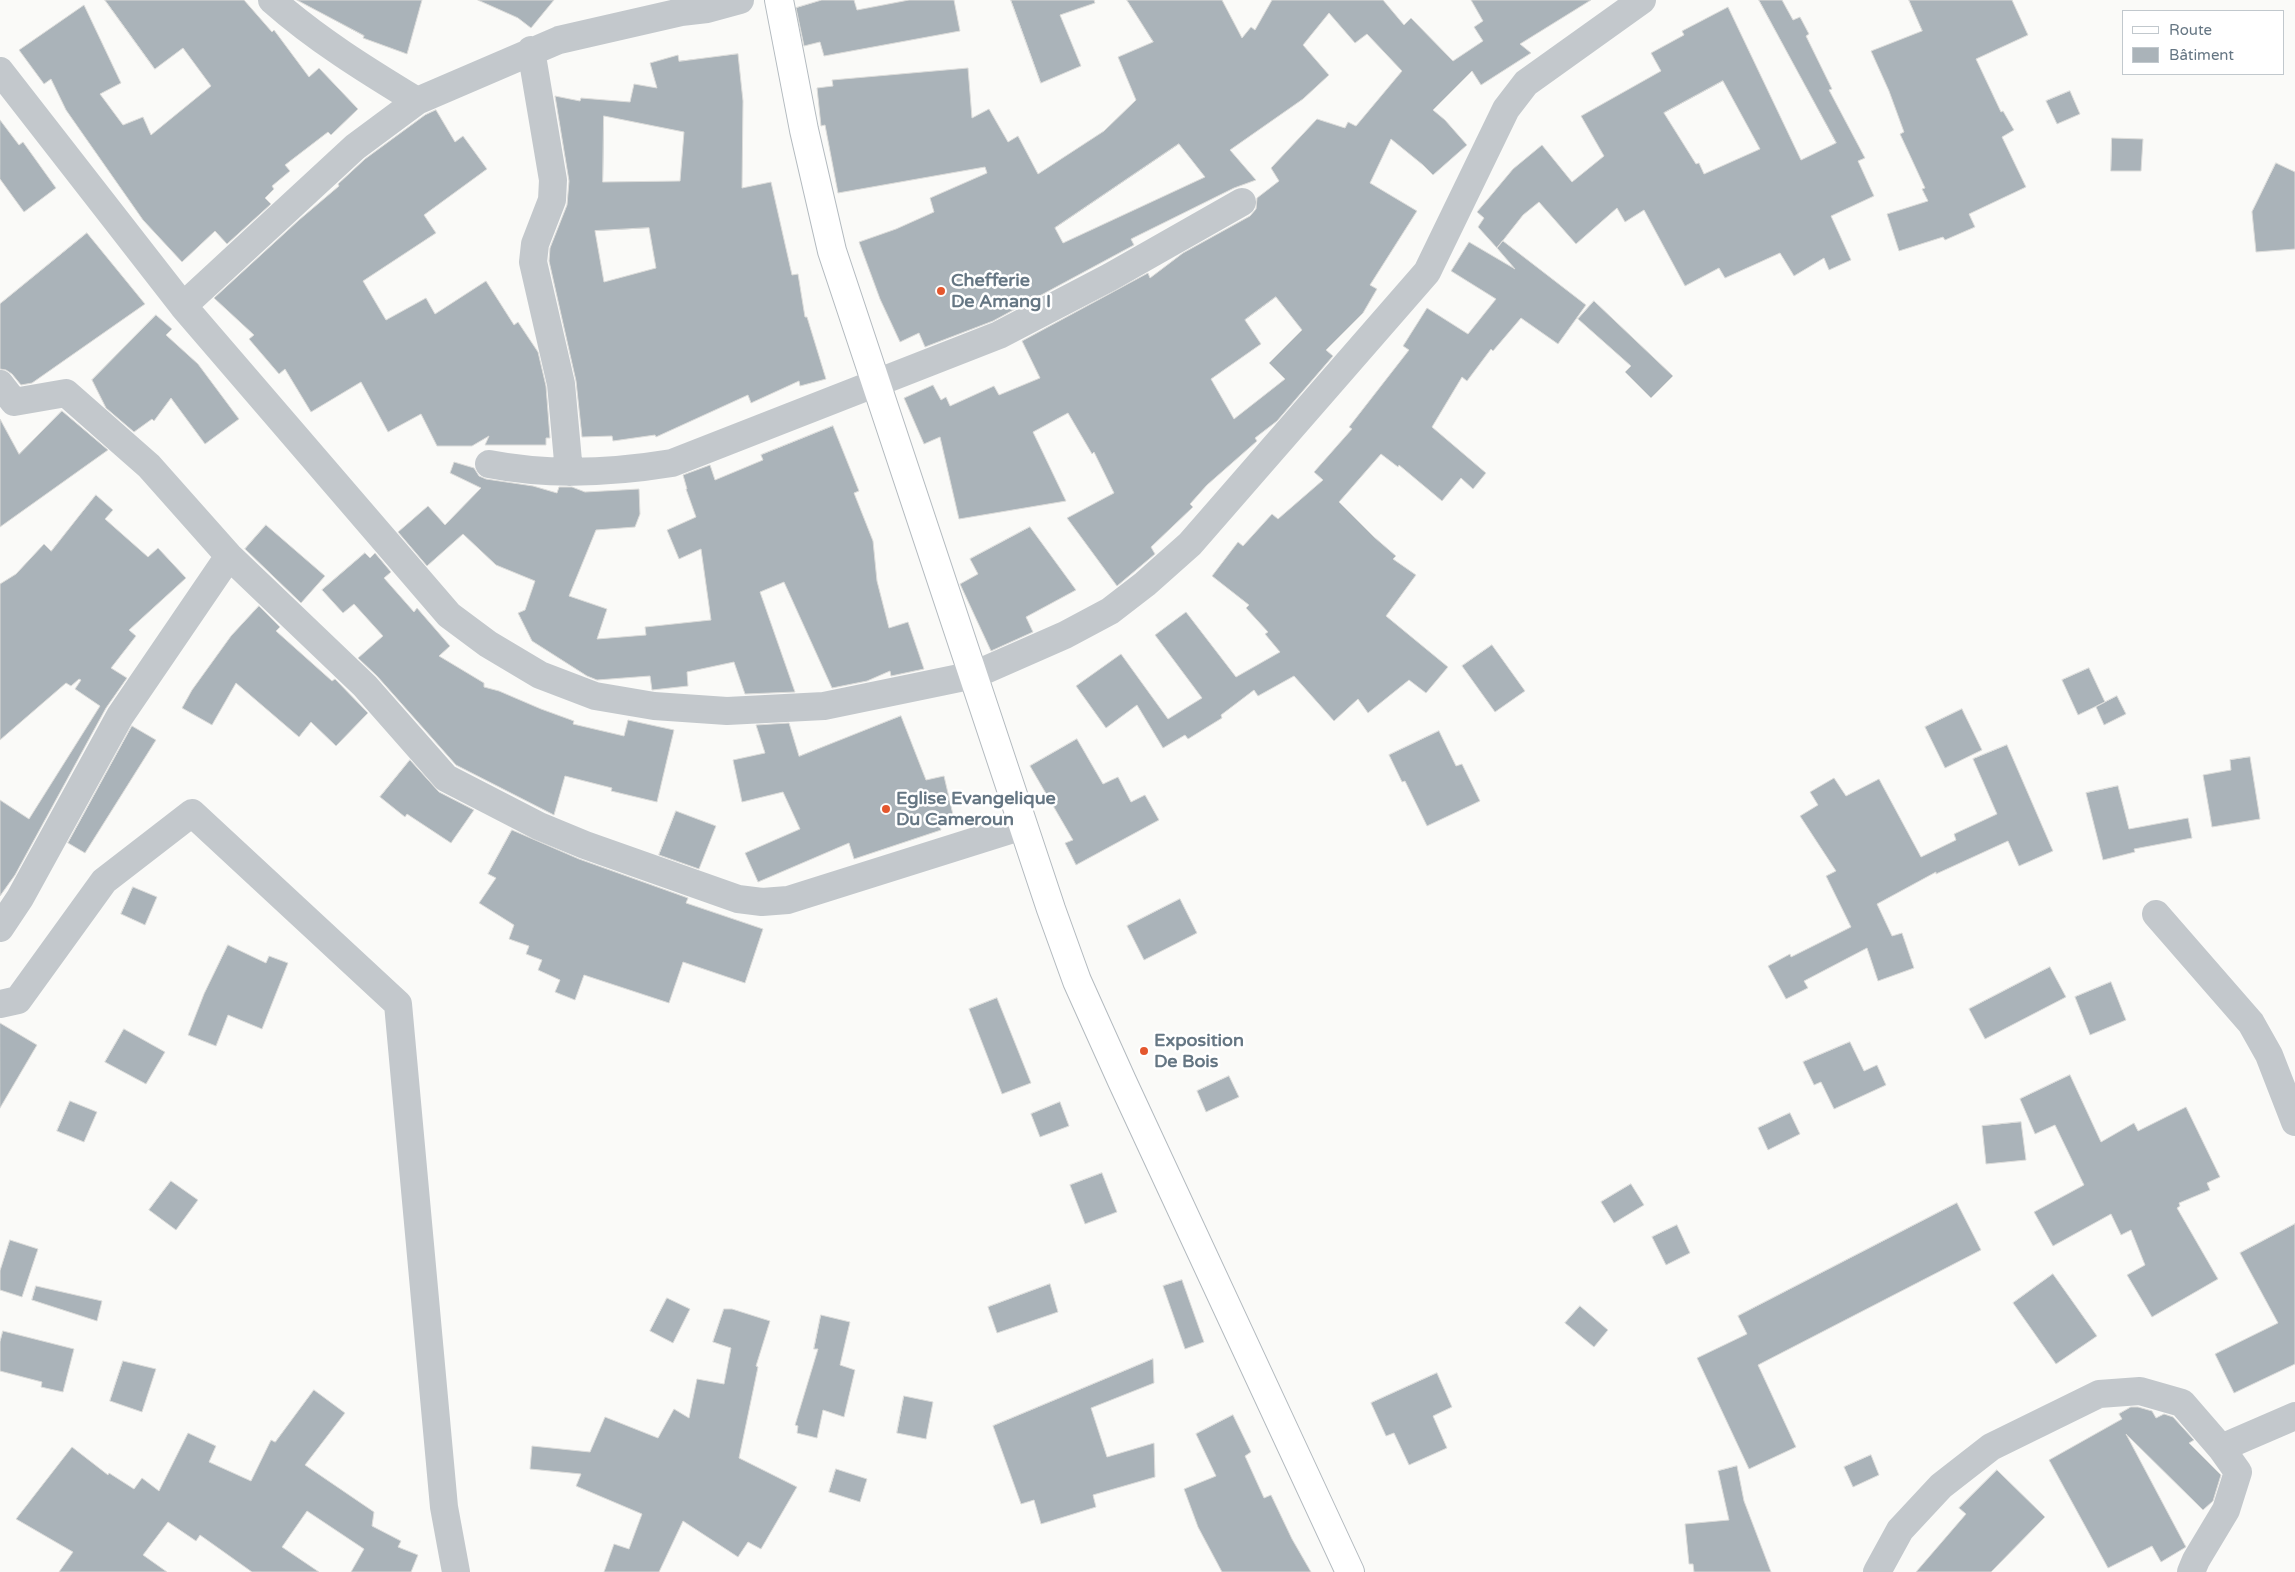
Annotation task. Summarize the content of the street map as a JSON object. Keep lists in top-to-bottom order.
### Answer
{
  "places": ["Chefferie De Amang I", "Eglise Evangelique Du Cameroun", "Exposition De Bois"],
  "legend": ["Route", "Bâtiment"]
}
